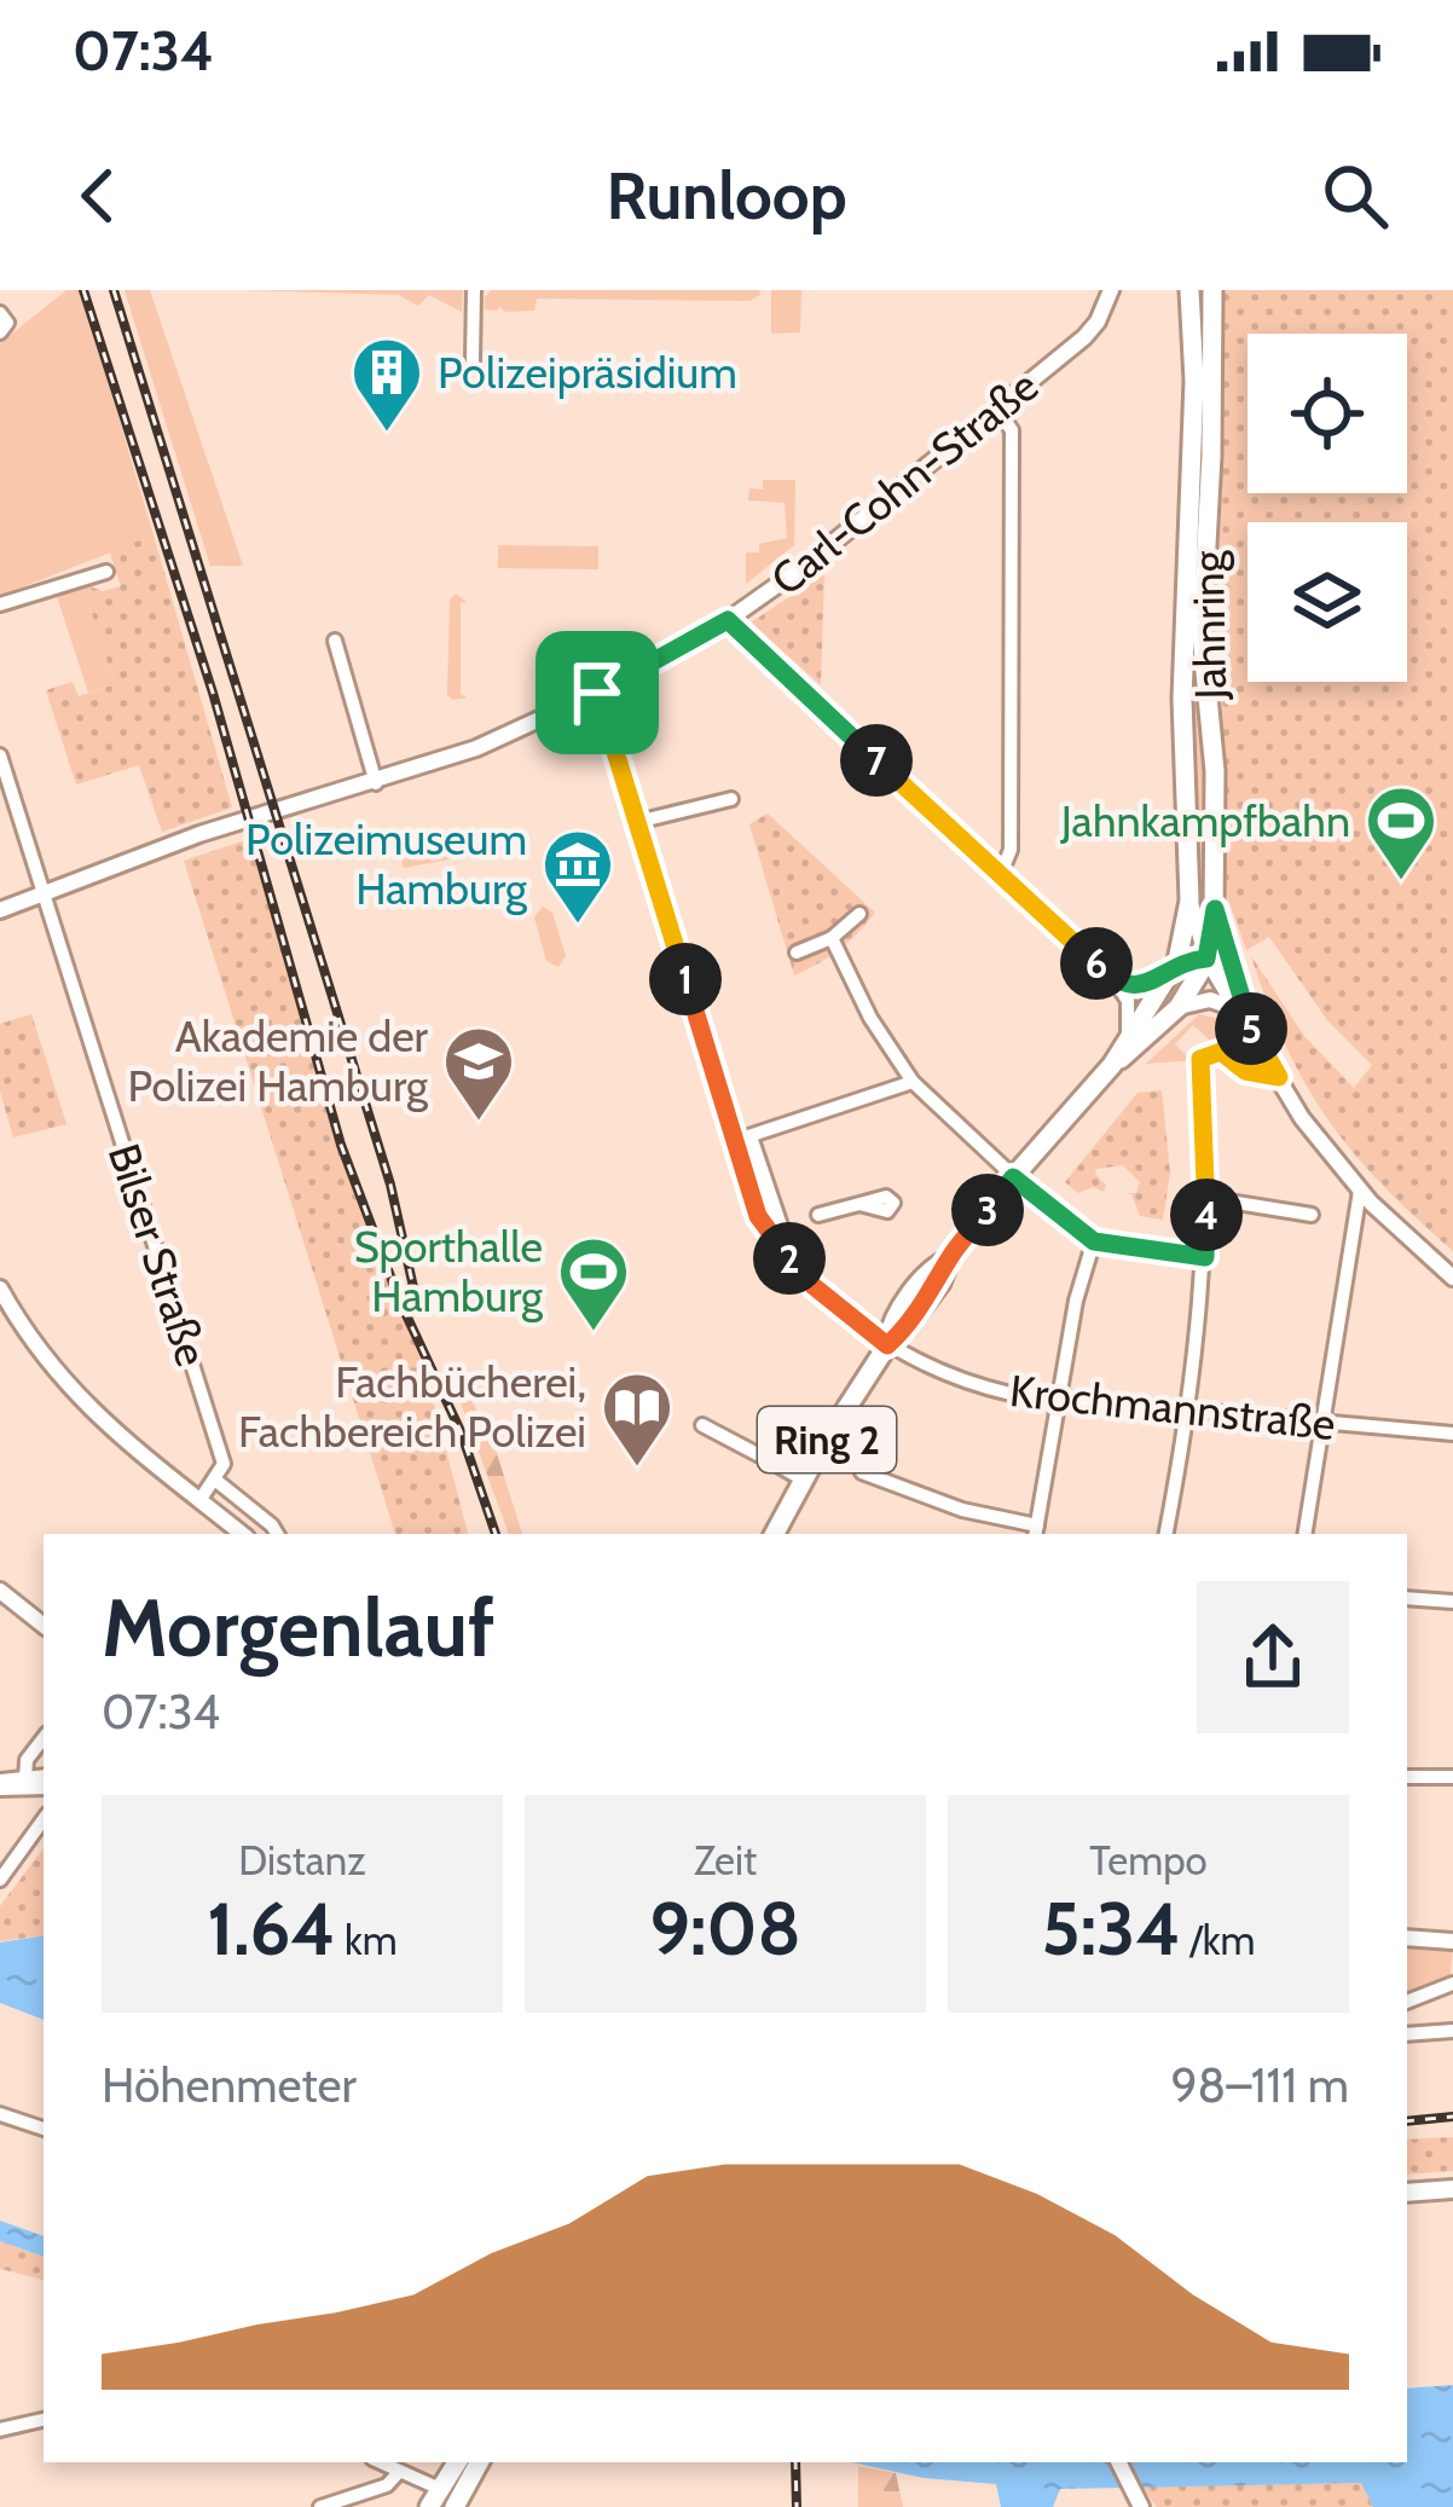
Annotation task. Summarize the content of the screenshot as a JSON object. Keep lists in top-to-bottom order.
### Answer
{
  "streets": {
    "main road": ["Jahnring", "Ring 2"],
    "street": ["Carl-Cohn-Straße", "Bilser Straße", "Krochmannstraße"]
  },
  "crossings": [
    ["Carl-Cohn-Straße", "Bilser Straße"],
    ["Carl-Cohn-Straße", "Krochmannstraße"],
    ["Jahnring", "Ring 2"],
    ["Krochmannstraße", "Ring 2"]
  ],
  "places": {
    "building": ["Polizeipräsidium"],
    "sports": ["Jahnkampfbahn", "Sporthalle Hamburg"],
    "museum": ["Polizeimuseum Hamburg"],
    "school or university": ["Akademie der Polizei Hamburg"],
    "library": ["Fachbücherei, Fachbereich Polizei"]
  },
  "page": {
    "status": "07:34",
    "header": "Runloop",
    "pins": [
      "7",
      "6",
      "1",
      "5",
      "3",
      "4",
      "2"
    ],
    "heading": ["Morgenlauf", "07:34"],
    "stats": [
      ["Distanz", "1.64 km"],
      ["Zeit", "9:08"],
      ["Tempo", "5:34 /km"]
    ],
    "chart": ["Höhenmeter", "98–111 m"]
  }
}
